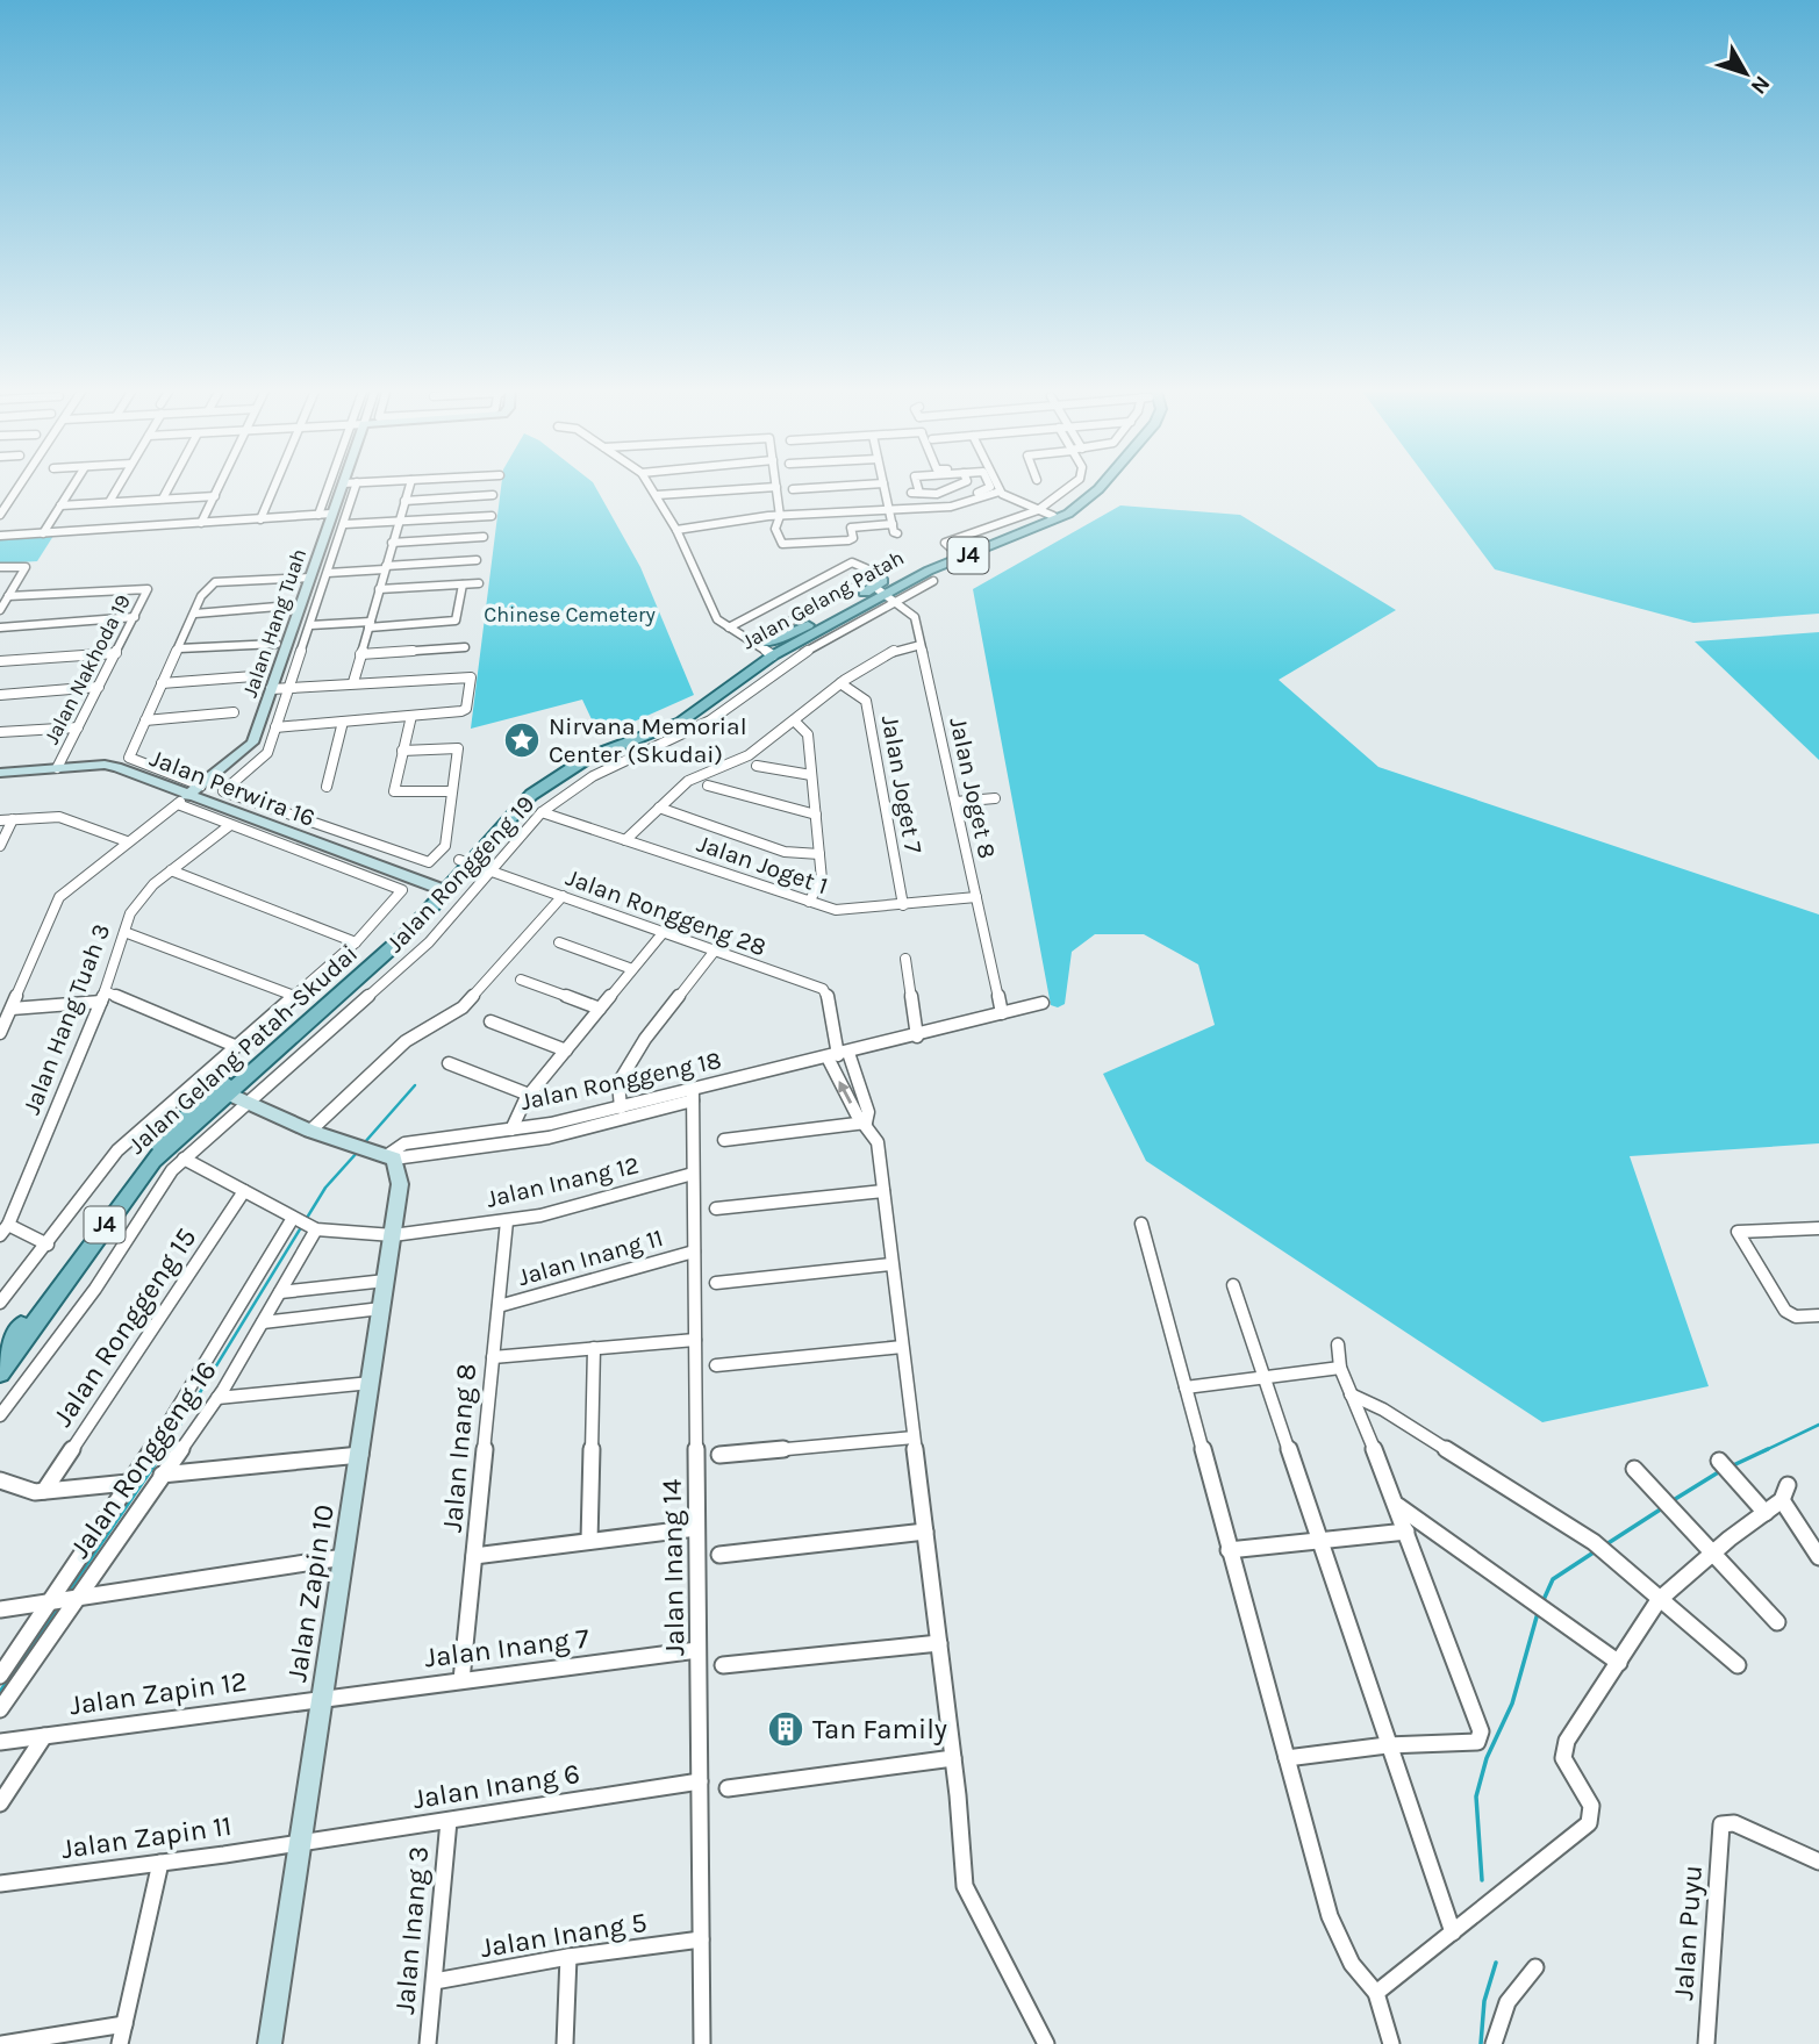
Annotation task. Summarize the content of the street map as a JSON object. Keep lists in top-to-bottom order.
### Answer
{
  "streets": {
    "main road": ["J4", "Jalan Gelang Patah", "Jalan Gelang Patah-Skudai"],
    "street": [
      "Jalan Hang Tuah",
      "Jalan Nakhoda 19",
      "Jalan Joget 7",
      "Jalan Perwira 16",
      "Jalan Joget 8",
      "Jalan Joget 1",
      "Jalan Ronggeng 19",
      "Jalan Ronggeng 28",
      "Jalan Hang Tuah 3",
      "Jalan Ronggeng 18",
      "Jalan Inang 12",
      "Jalan Inang 11",
      "Jalan Ronggeng 15",
      "Jalan Inang 8",
      "Jalan Ronggeng 16",
      "Jalan Inang 14",
      "Jalan Zapin 10",
      "Jalan Inang 7",
      "Jalan Zapin 12",
      "Jalan Inang 6",
      "Jalan Zapin 11",
      "Jalan Inang 3",
      "Jalan Puyu",
      "Jalan Inang 5"
    ]
  },
  "crossings": [
    ["J4", "Jalan Gelang Patah"],
    ["Jalan Gelang Patah", "Jalan Perwira 16"],
    ["Jalan Gelang Patah", "Jalan Joget 8"],
    ["Jalan Gelang Patah", "Jalan Ronggeng 28"],
    ["Jalan Gelang Patah", "Jalan Gelang Patah-Skudai"],
    ["Jalan Hang Tuah", "Jalan Perwira 16"],
    ["Jalan Nakhoda 19", "Jalan Perwira 16"],
    ["Jalan Joget 7", "Jalan Joget 1"],
    ["Jalan Perwira 16", "Jalan Gelang Patah-Skudai"],
    ["Jalan Joget 8", "Jalan Joget 1"],
    ["Jalan Joget 8", "Jalan Ronggeng 19"],
    ["Jalan Joget 8", "Jalan Ronggeng 18"],
    ["Jalan Joget 1", "Jalan Ronggeng 19"],
    ["Jalan Ronggeng 19", "Jalan Ronggeng 28"],
    ["Jalan Ronggeng 28", "Jalan Ronggeng 18"],
    ["Jalan Ronggeng 18", "Jalan Inang 14"],
    ["Jalan Ronggeng 18", "Jalan Zapin 10"],
    ["Jalan Inang 12", "Jalan Inang 8"],
    ["Jalan Inang 12", "Jalan Ronggeng 16"],
    ["Jalan Inang 12", "Jalan Inang 14"],
    ["Jalan Inang 12", "Jalan Zapin 10"],
    ["Jalan Inang 11", "Jalan Inang 8"],
    ["Jalan Inang 11", "Jalan Inang 14"],
    ["Jalan Inang 8", "Jalan Inang 7"],
    ["Jalan Inang 14", "Jalan Inang 7"],
    ["Jalan Inang 14", "Jalan Inang 6"],
    ["Jalan Inang 14", "Jalan Inang 5"],
    ["Jalan Zapin 10", "Jalan Inang 7"],
    ["Jalan Zapin 10", "Jalan Zapin 12"],
    ["Jalan Zapin 10", "Jalan Inang 6"],
    ["Jalan Zapin 10", "Jalan Zapin 11"],
    ["Jalan Inang 7", "Jalan Zapin 12"],
    ["Jalan Inang 6", "Jalan Zapin 11"],
    ["Jalan Inang 6", "Jalan Inang 3"],
    ["Jalan Inang 3", "Jalan Inang 5"]
  ],
  "parks": ["Chinese Cemetery"],
  "places": {
    "place": ["Nirvana Memorial Center (Skudai)"],
    "building": ["Tan Family"]
  },
  "north": "bottom right"
}
